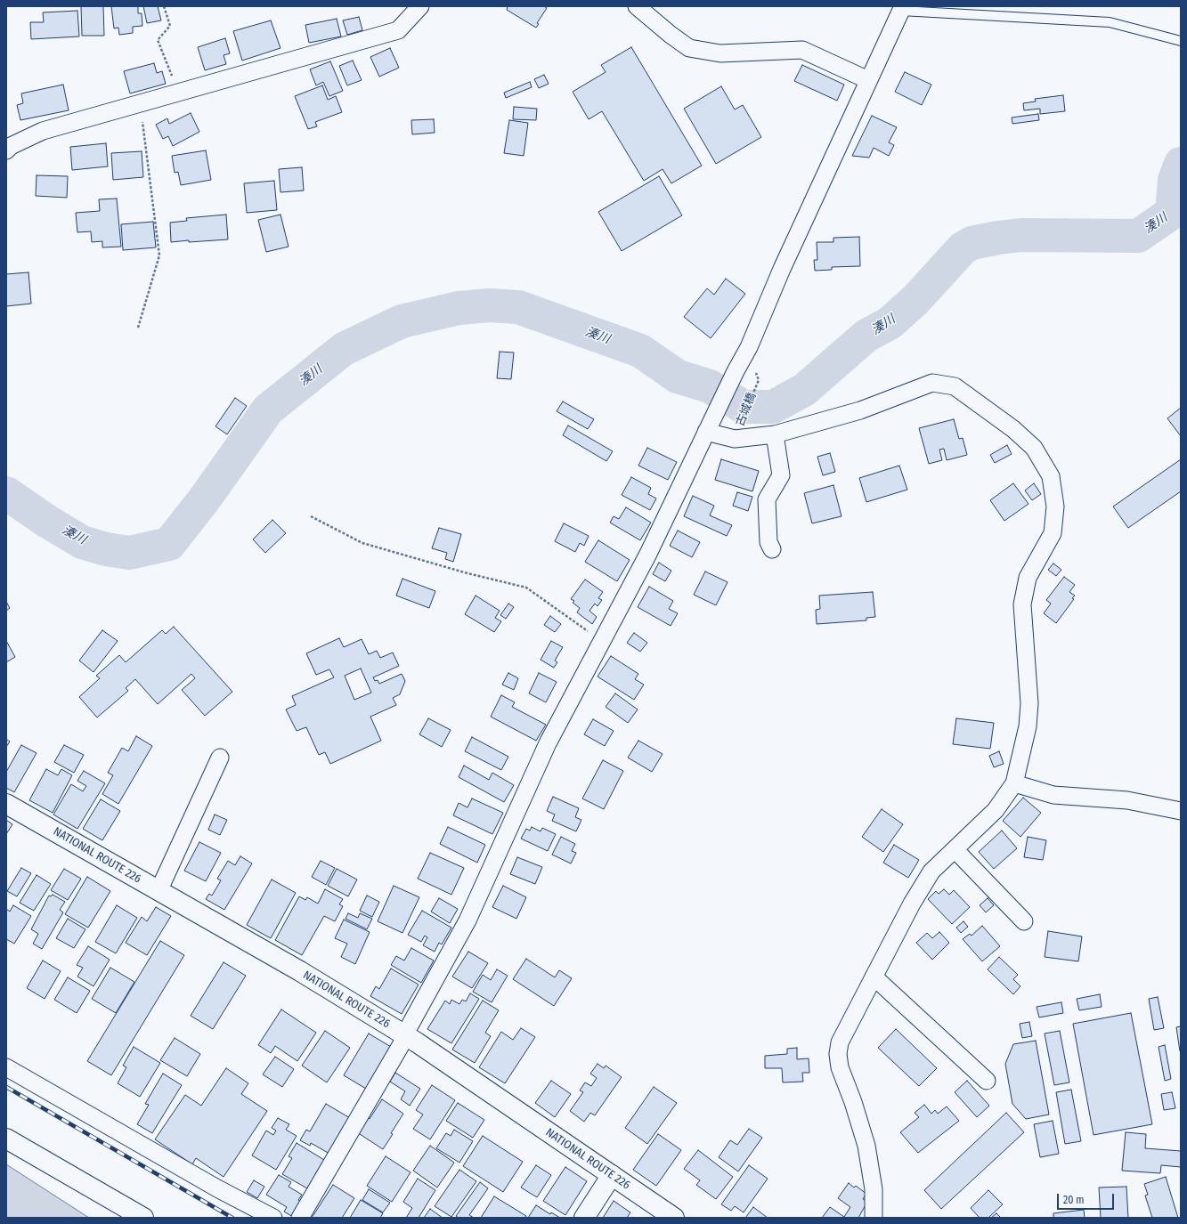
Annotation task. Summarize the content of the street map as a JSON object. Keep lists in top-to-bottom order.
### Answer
{
  "streets": {
    "main road": ["NATIONAL ROUTE 226"],
    "path": ["古城橋"]
  },
  "water": ["湊川"],
  "scale_bar": "20 m"
}
